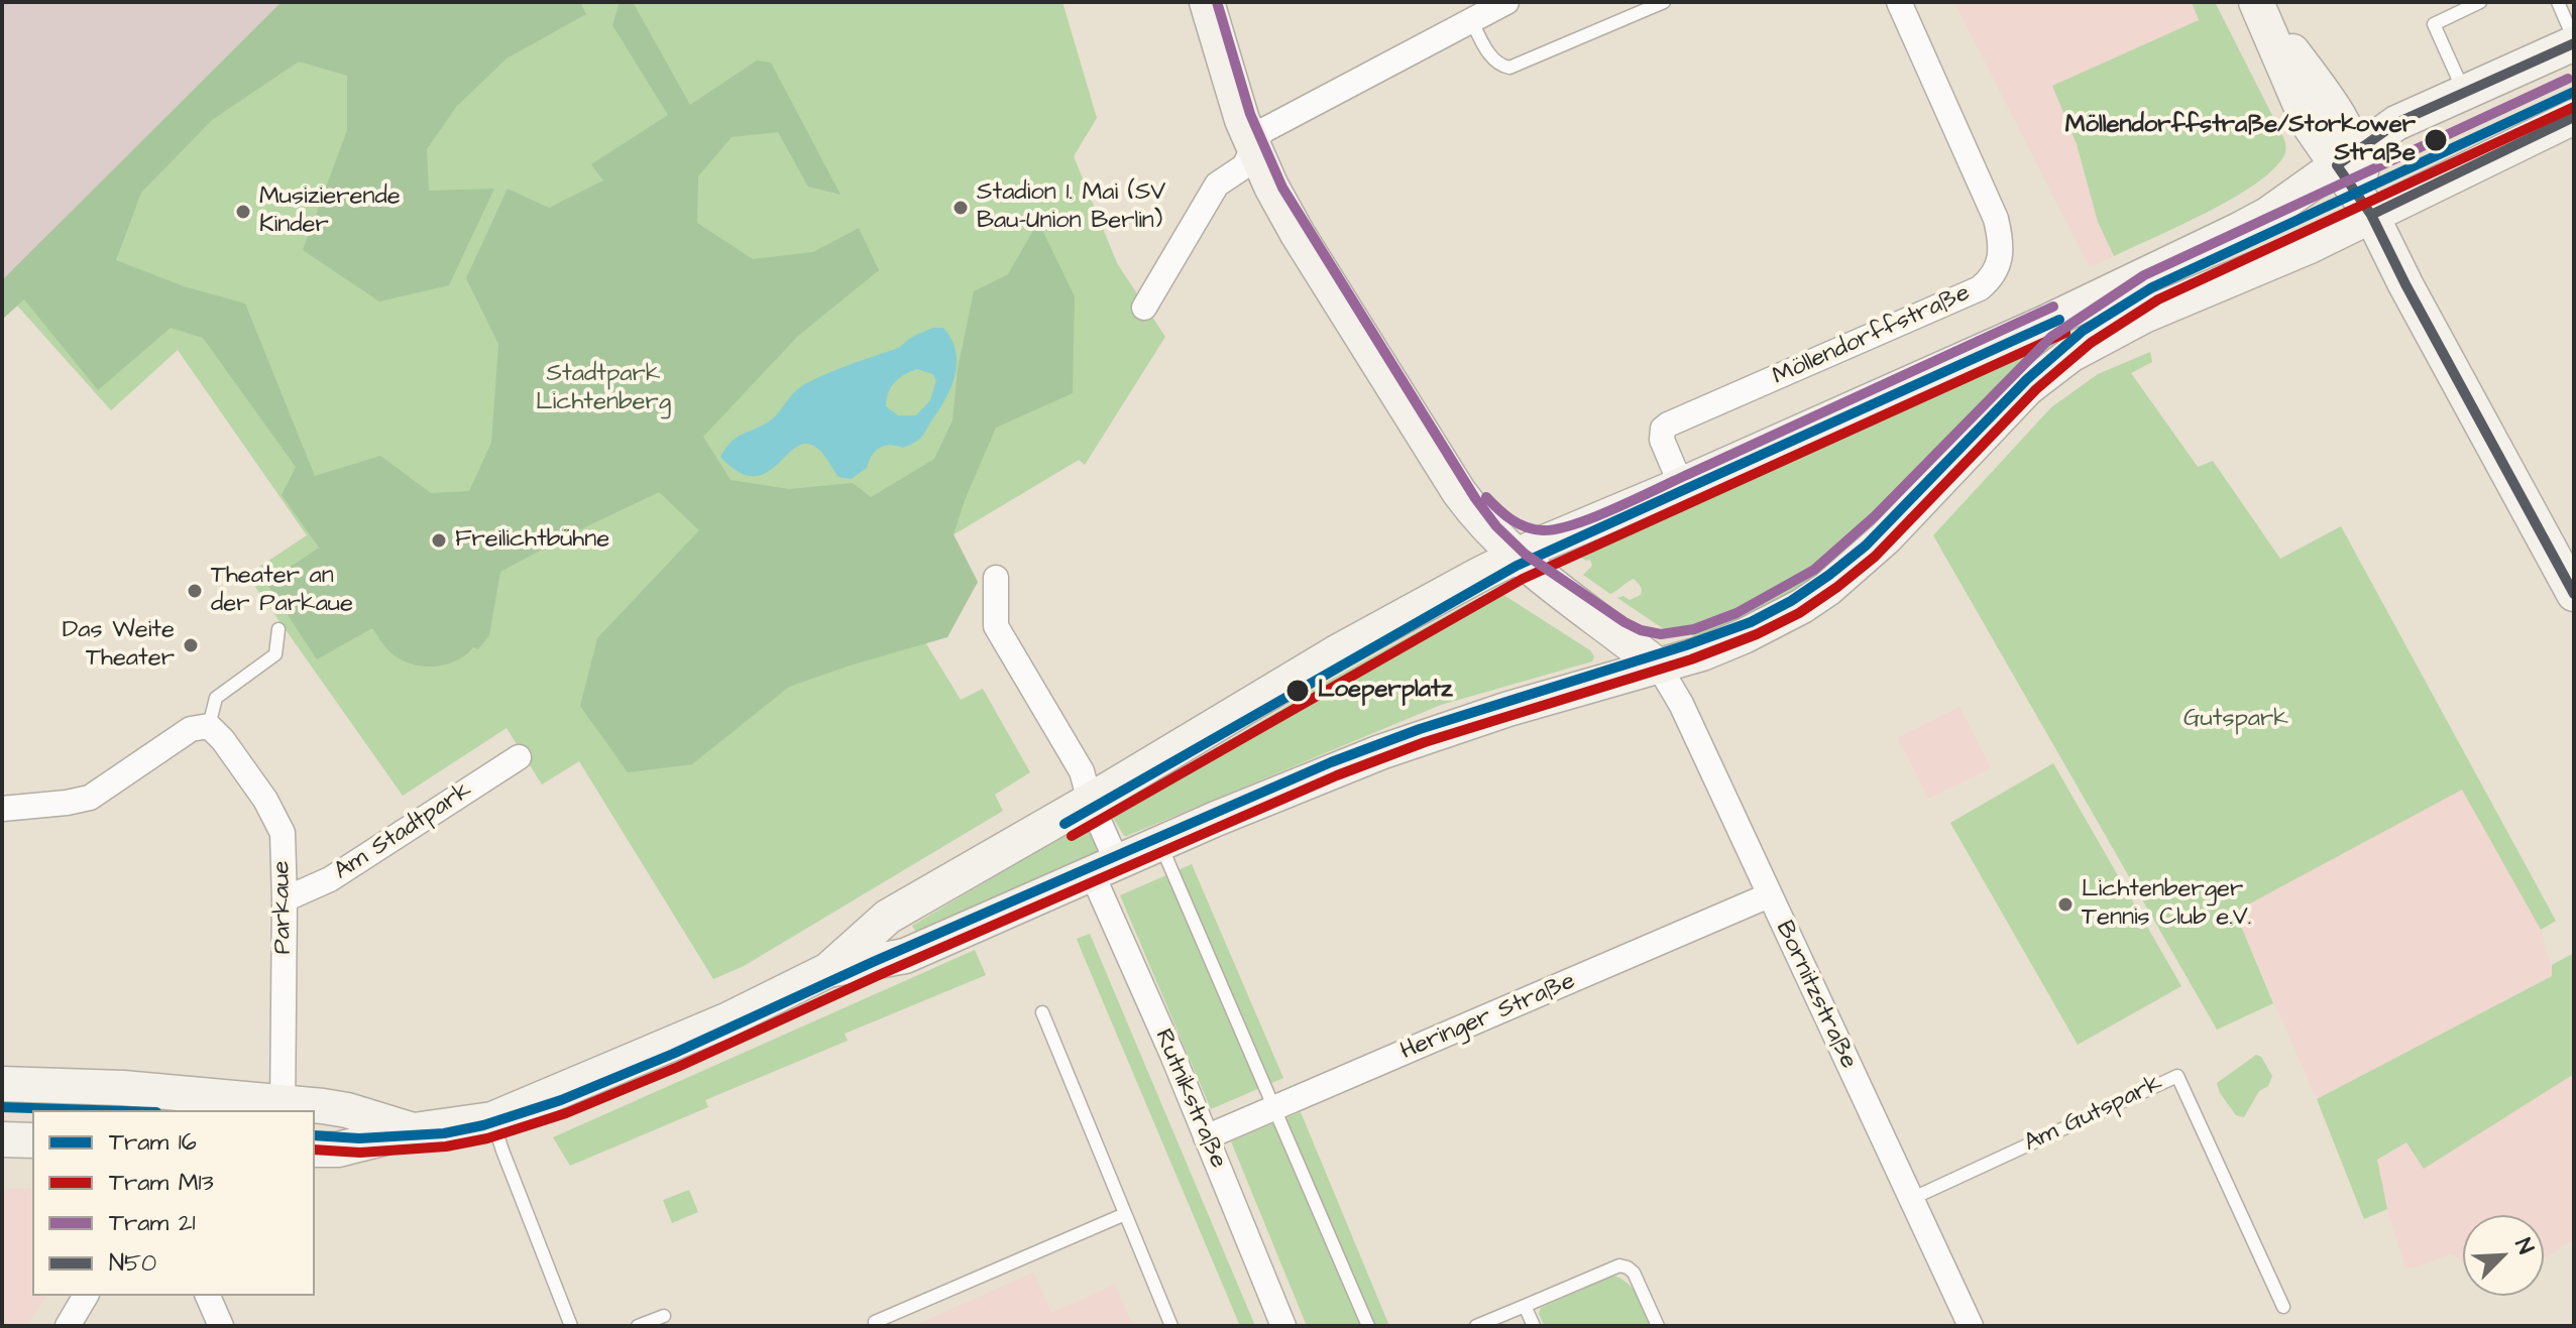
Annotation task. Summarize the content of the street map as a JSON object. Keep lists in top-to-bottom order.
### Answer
{
  "streets": {
    "street": [
      "Möllendorffstraße",
      "Am Stadtpark",
      "Parkaue",
      "Bornitzstraße",
      "Heringer Straße",
      "Rutnikstraße"
    ],
    "lane": ["Am Gutspark"]
  },
  "crossings": [
    ["Am Stadtpark", "Parkaue"],
    ["Bornitzstraße", "Heringer Straße"],
    ["Bornitzstraße", "Am Gutspark"],
    ["Heringer Straße", "Rutnikstraße"]
  ],
  "parks": ["Stadtpark Lichtenberg", "Gutspark"],
  "places": [
    "Möllendorffstraße/Storkower Straße",
    "Stadion 1. Mai (SV Bau-Union Berlin)",
    "Musizierende Kinder",
    "Freilichtbühne",
    "Theater an der Parkaue",
    "Das Weite Theater",
    "Loeperplatz",
    "Lichtenberger Tennis Club e.V."
  ],
  "lines": [
    "tram line 21",
    "transit line N50",
    "tram line 16",
    "tram line M13"
  ],
  "legend": [
    "Tram 16",
    "Tram M13",
    "Tram 21",
    "N50"
  ],
  "north": "top right"
}
